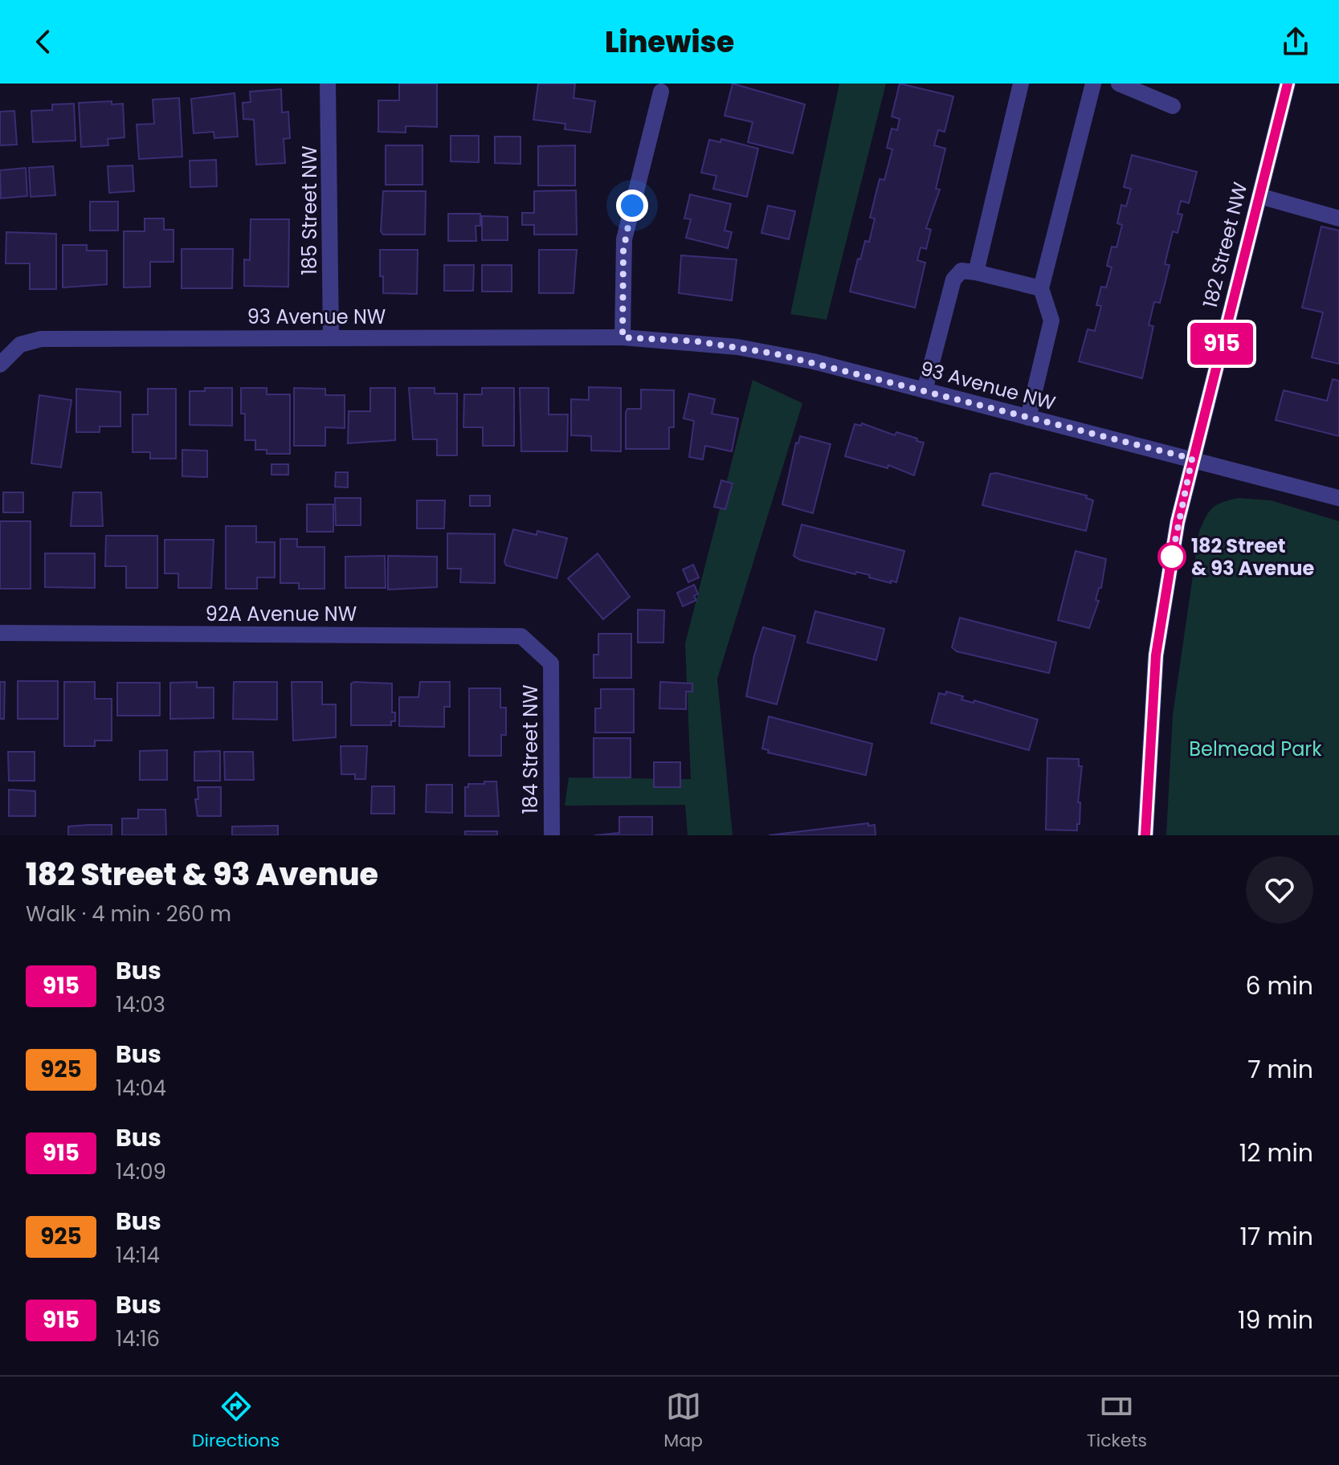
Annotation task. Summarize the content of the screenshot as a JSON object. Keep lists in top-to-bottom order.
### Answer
{
  "streets": {
    "street": [
      "185 Street NW",
      "182 Street NW",
      "93 Avenue NW",
      "92A Avenue NW",
      "184 Street NW"
    ]
  },
  "crossings": [
    ["185 Street NW", "93 Avenue NW"],
    ["182 Street NW", "93 Avenue NW"],
    ["92A Avenue NW", "184 Street NW"]
  ],
  "parks": ["Belmead Park"],
  "places": ["182 Street & 93 Avenue"],
  "lines": ["bus line 915"],
  "page": {
    "header": "Linewise",
    "on_map": "915",
    "heading": ["182 Street & 93 Avenue", "Walk · 4 min · 260 m"],
    "list": [
      {
        "mark": "915",
        "name": "Bus",
        "note": "14:03",
        "value": "6 min"
      },
      {
        "mark": "925",
        "name": "Bus",
        "note": "14:04",
        "value": "7 min"
      },
      {
        "mark": "915",
        "name": "Bus",
        "note": "14:09",
        "value": "12 min"
      },
      {
        "mark": "925",
        "name": "Bus",
        "note": "14:14",
        "value": "17 min"
      },
      {
        "mark": "915",
        "name": "Bus",
        "note": "14:16",
        "value": "19 min"
      }
    ],
    "tabs": ["Directions", "Map", "Tickets"]
  }
}
